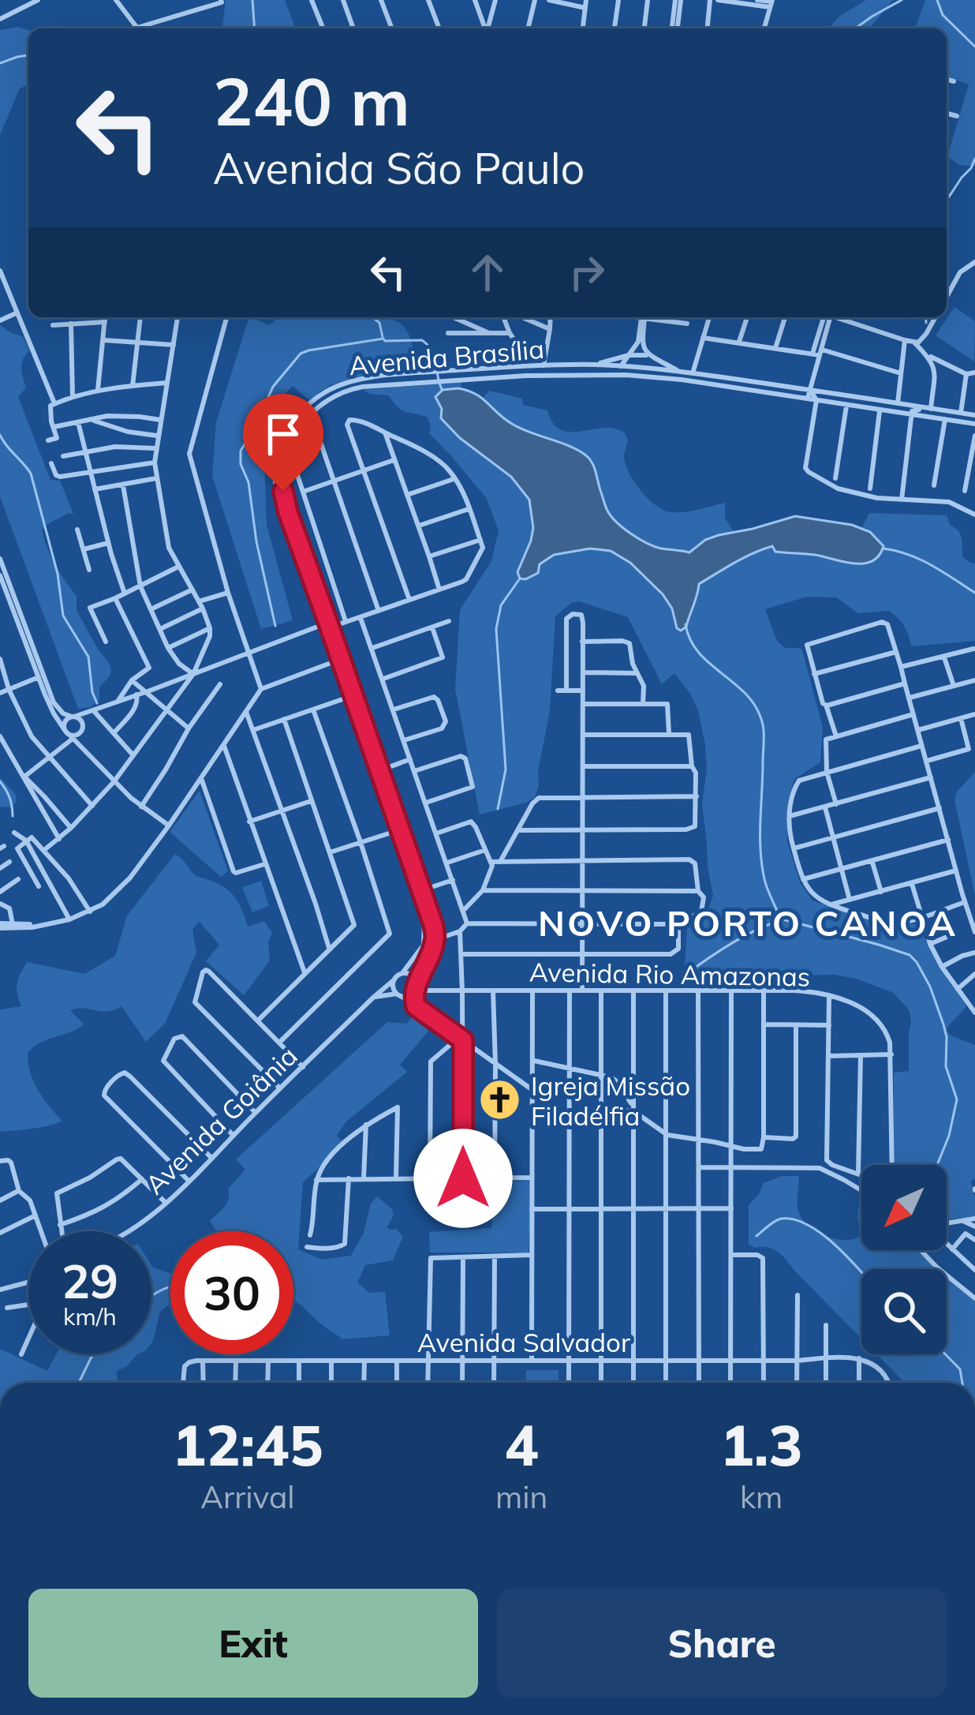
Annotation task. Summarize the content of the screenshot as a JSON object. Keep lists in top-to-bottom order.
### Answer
{
  "streets": {
    "street": [
      "Avenida Brasília",
      "Avenida Rio Amazonas",
      "Avenida Goiânia",
      "Avenida Salvador"
    ]
  },
  "crossings": [
    ["Avenida Brasília", "Avenida Rio Amazonas"],
    ["Avenida Brasília", "Avenida Goiânia"],
    ["Avenida Rio Amazonas", "Avenida Goiânia"]
  ],
  "districts": ["NOVO PORTO CANOA"],
  "places": {
    "church": ["Igreja Missão Filadélfia"]
  },
  "north": "bottom left",
  "page": {
    "turn": ["240 m", "Avenida São Paulo"],
    "speed": "29 km/h",
    "limit": "30",
    "eta": [
      "12:45",
      "Arrival",
      "4",
      "min",
      "1.3",
      "km"
    ],
    "buttons": ["Exit", "Share"]
  }
}
